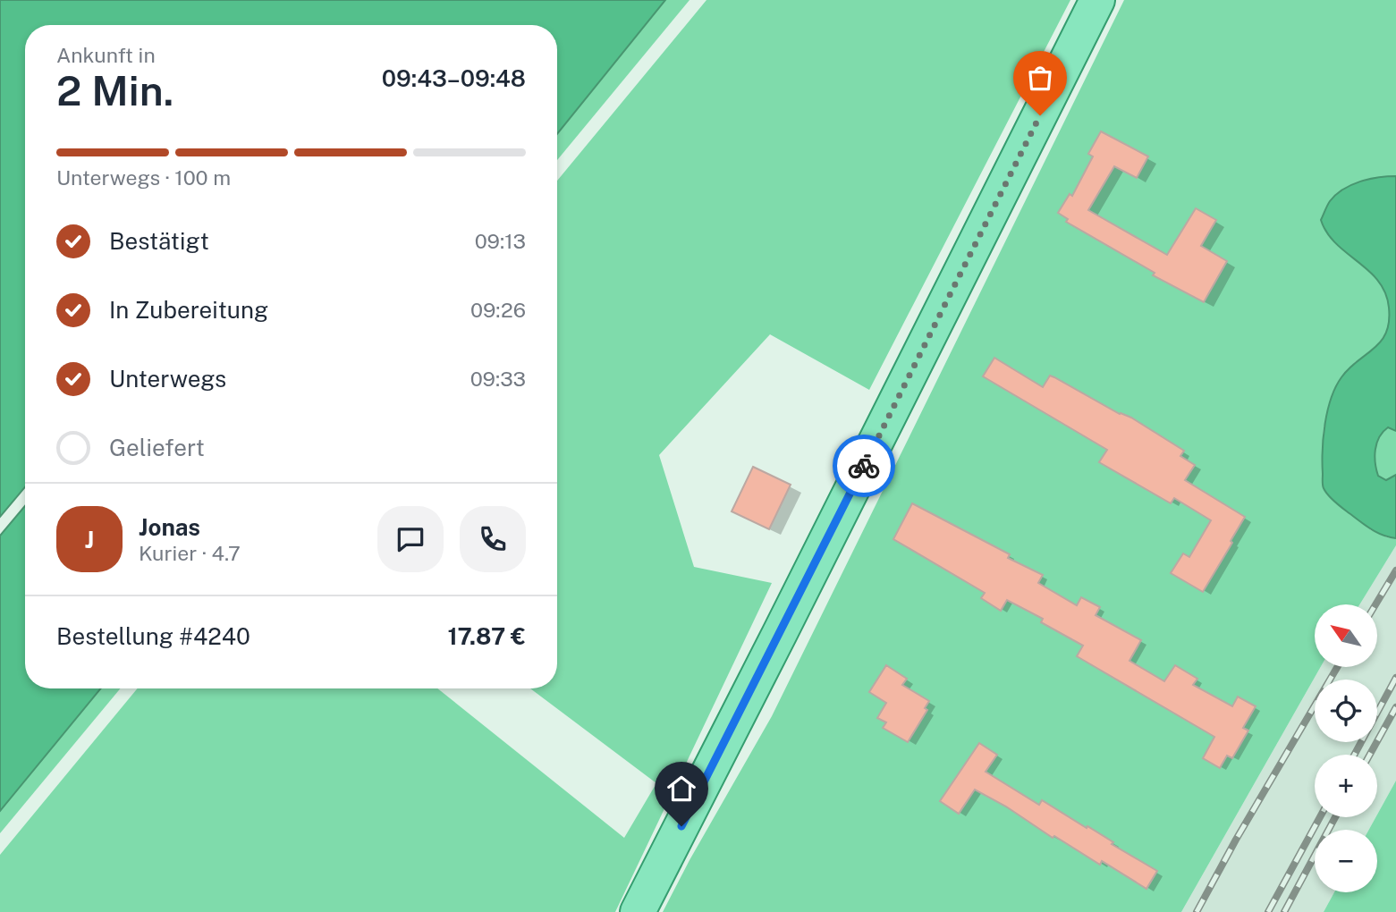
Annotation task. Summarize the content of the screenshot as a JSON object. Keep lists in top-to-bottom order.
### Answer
{
  "north": "top left",
  "page": {
    "heading": ["2 Min.", "Ankunft in", "09:43–09:48"],
    "panel": [
      "Jonas",
      "Kurier · 4.7",
      "Bestellung #4240",
      "17.87 €"
    ],
    "bar": "Unterwegs · 100 m",
    "list": [
      ["Bestätigt", "09:13"],
      ["In Zubereitung", "09:26"],
      ["Unterwegs", "09:33"],
      "Geliefert"
    ],
    "round": "J",
    "map_buttons": ["+", "−"]
  }
}
